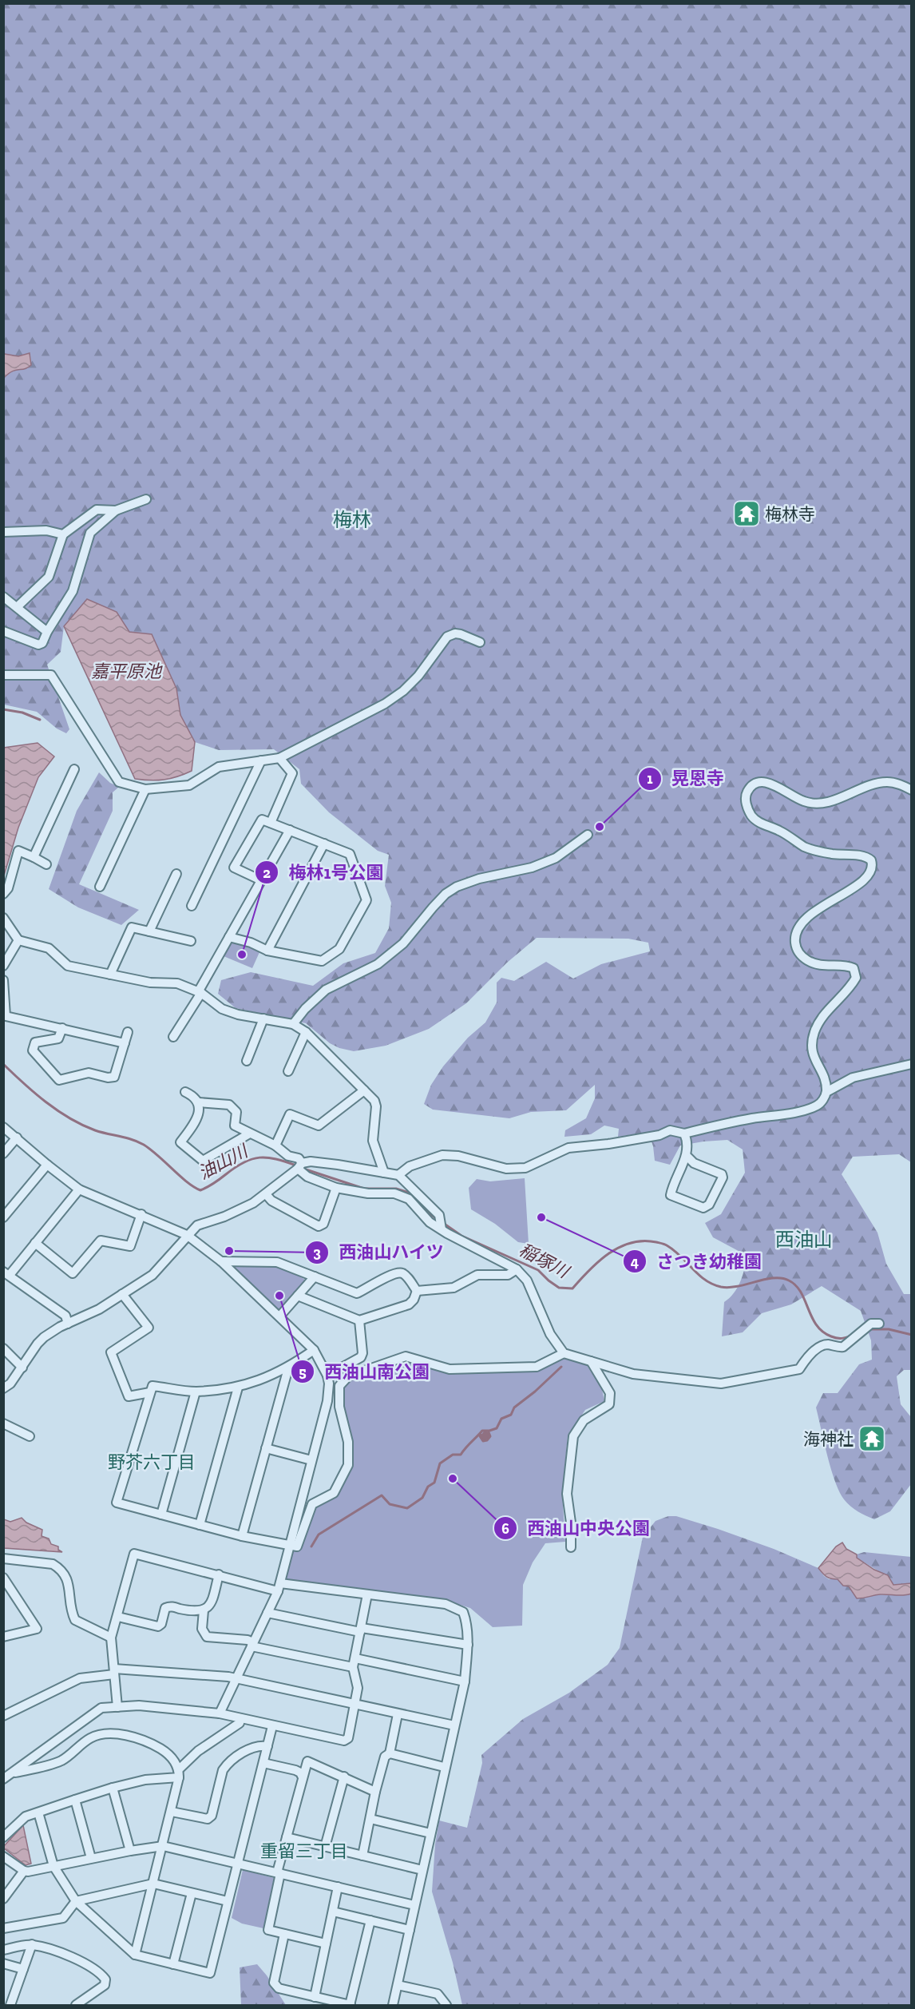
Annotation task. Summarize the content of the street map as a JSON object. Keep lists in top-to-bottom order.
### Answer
{
  "districts": [
    "梅林",
    "西油山",
    "野芥六丁目",
    "重留三丁目"
  ],
  "water": ["嘉平原池", "油山川", "稲塚川"],
  "places": {
    "temple": ["梅林寺", "海神社"],
    "other": [
      "晃恩寺",
      "梅林1号公園",
      "さつき幼稚園",
      "西油山ハイツ",
      "西油山南公園",
      "西油山中央公園"
    ]
  }
}
